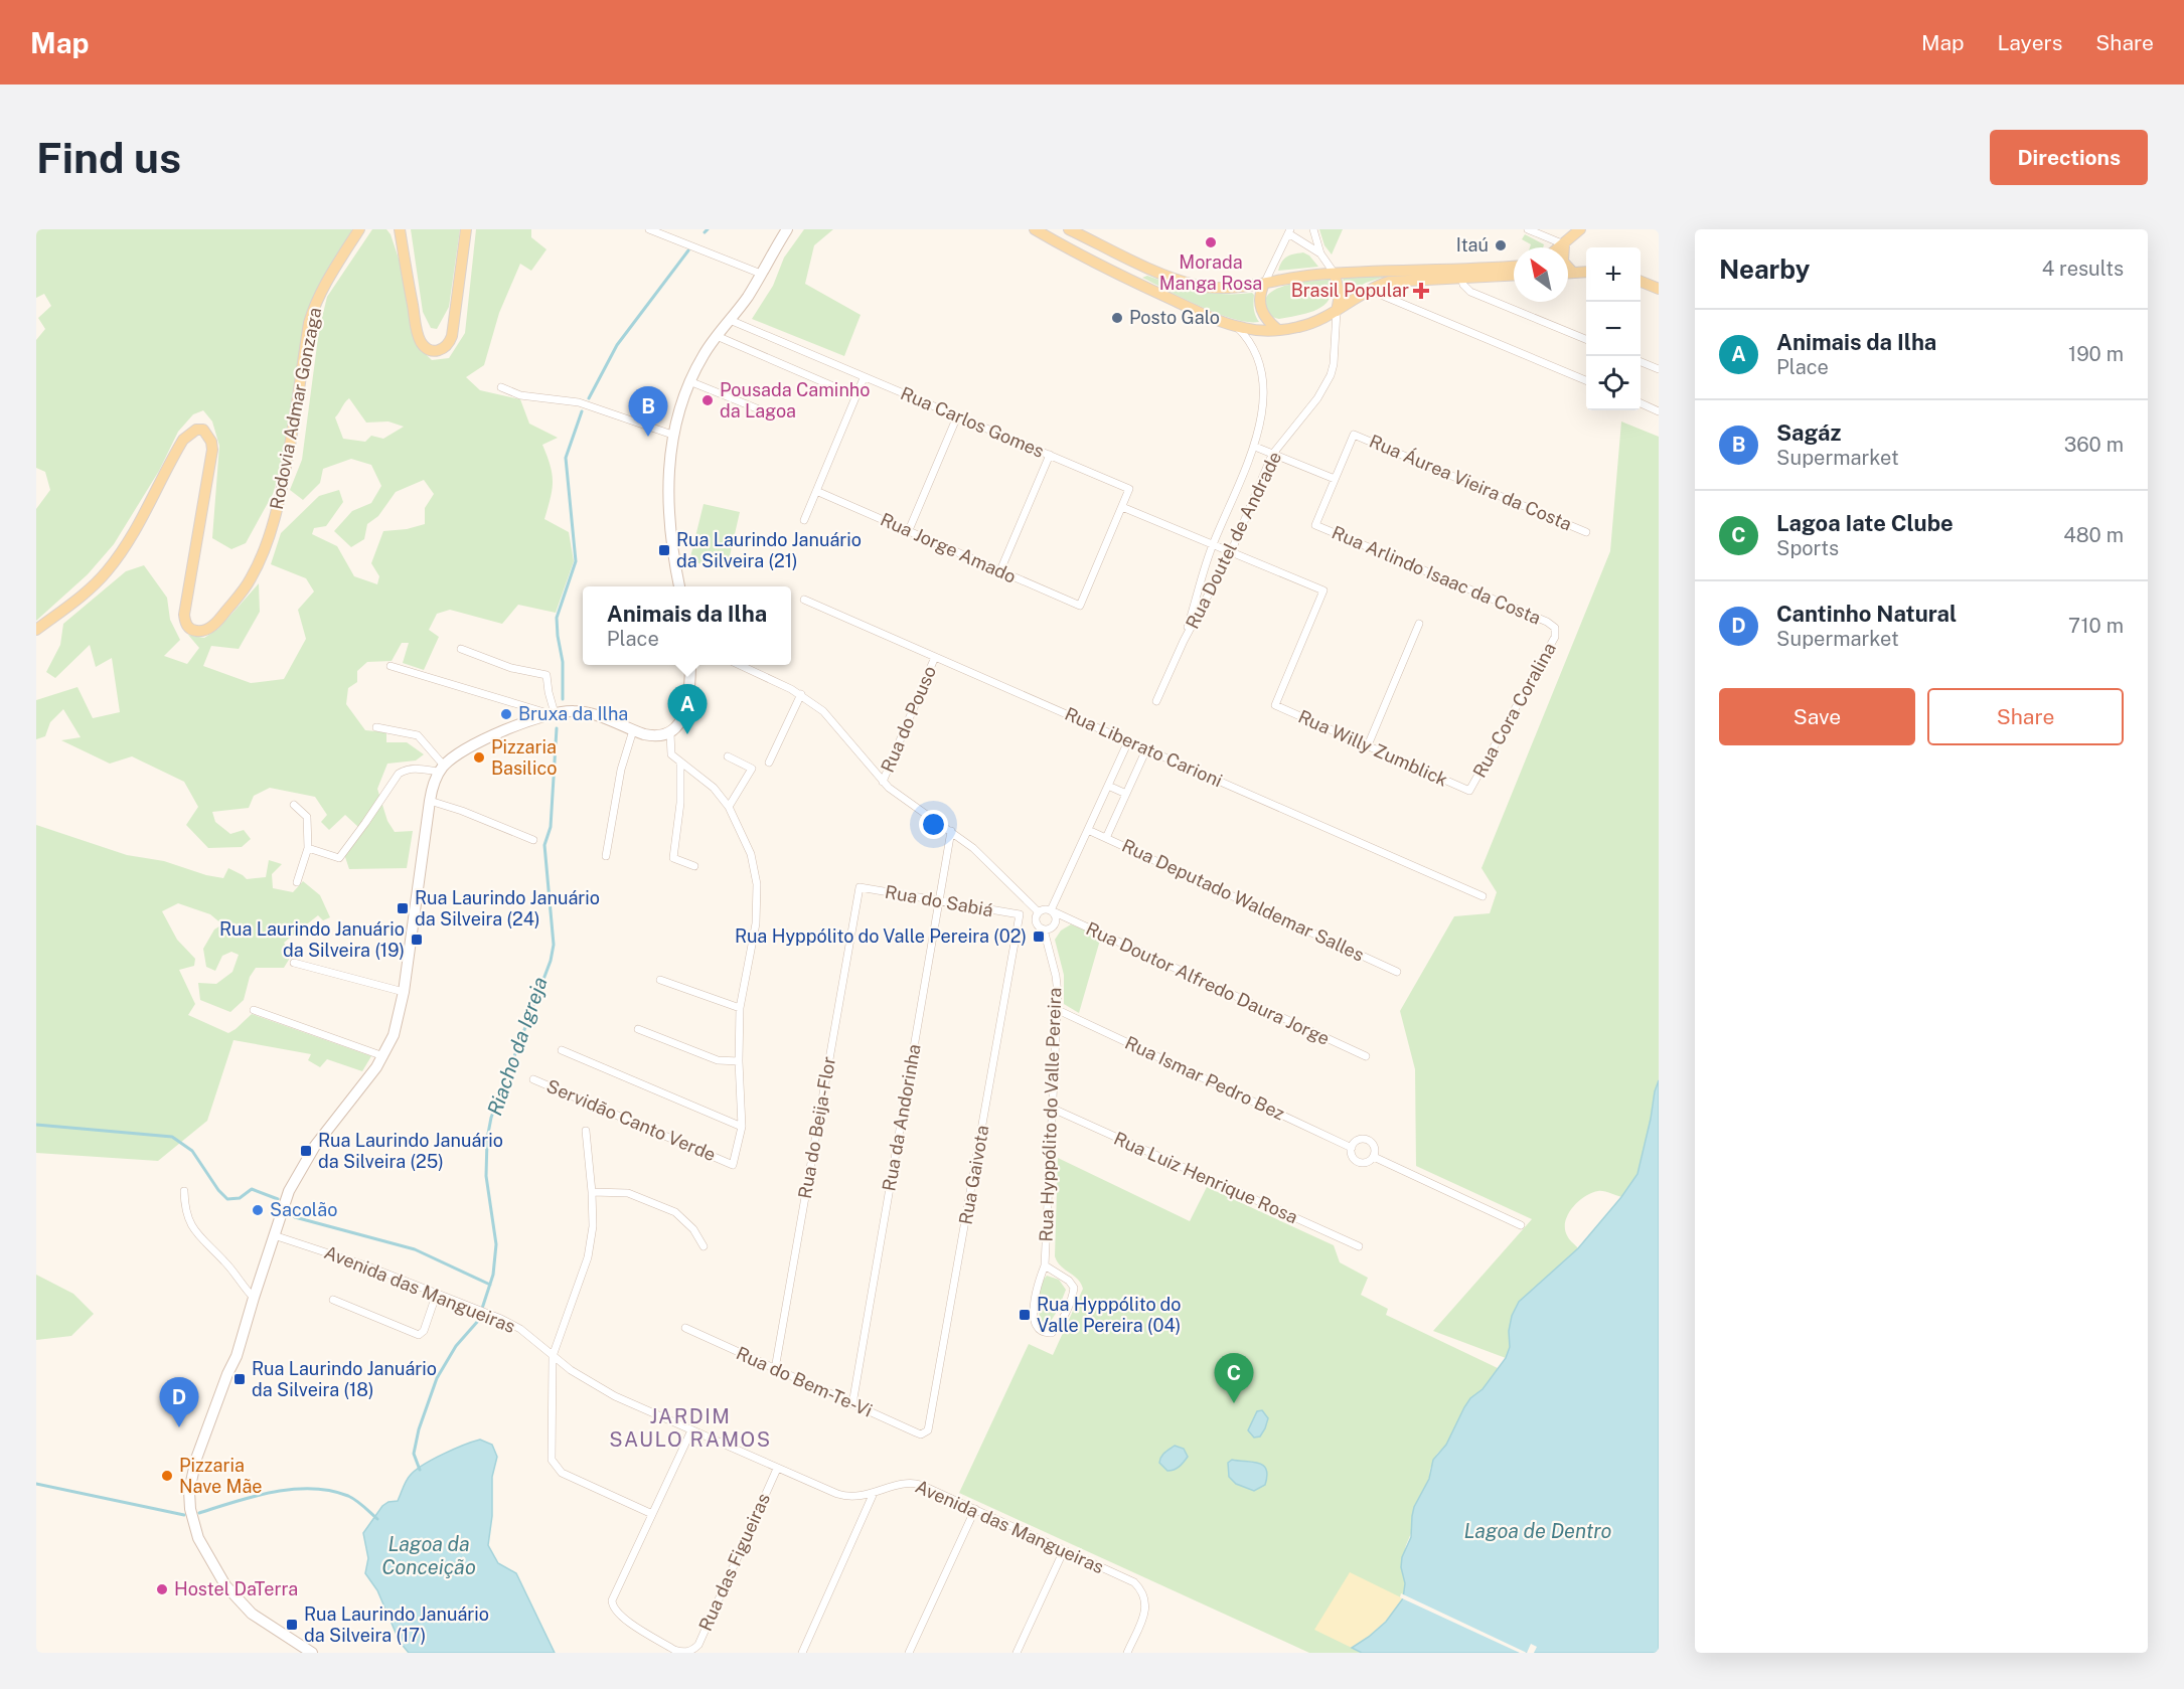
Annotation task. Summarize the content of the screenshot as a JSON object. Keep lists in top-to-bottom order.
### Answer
{
  "streets": {
    "main road": ["Rodovia Admar Gonzaga"],
    "street": [
      "Rua Carlos Gomes",
      "Rua Áurea Vieira da Costa",
      "Rua Doutel de Andrade",
      "Rua Jorge Amado",
      "Rua Arlindo Isaac da Costa",
      "Rua Cora Coralina",
      "Rua do Pouso",
      "Rua Liberato Carioni",
      "Rua Willy Zumblick",
      "Rua Deputado Waldemar Salles",
      "Rua do Sabiá",
      "Rua Doutor Alfredo Daura Jorge",
      "Rua Ismar Pedro Bez",
      "Rua Hyppólito do Valle Pereira",
      "Rua da Andorinha",
      "Servidão Canto Verde",
      "Rua do Beija-Flor",
      "Rua Gaivota",
      "Rua Luiz Henrique Rosa",
      "Avenida das Mangueiras",
      "Rua do Bem-Te-Vi",
      "Rua das Figueiras"
    ]
  },
  "crossings": [
    ["Rua Carlos Gomes", "Rua Jorge Amado"],
    ["Rua Áurea Vieira da Costa", "Rua Arlindo Isaac da Costa"],
    ["Rua Doutel de Andrade", "Rua Willy Zumblick"],
    ["Rua Arlindo Isaac da Costa", "Rua Cora Coralina"],
    ["Rua Cora Coralina", "Rua Willy Zumblick"],
    ["Rua do Pouso", "Rua Liberato Carioni"],
    ["Rua do Sabiá", "Rua da Andorinha"],
    ["Rua do Sabiá", "Rua do Beija-Flor"],
    ["Rua do Sabiá", "Rua Gaivota"],
    ["Rua Doutor Alfredo Daura Jorge", "Rua Hyppólito do Valle Pereira"],
    ["Rua Ismar Pedro Bez", "Rua Hyppólito do Valle Pereira"],
    ["Rua Hyppólito do Valle Pereira", "Rua Luiz Henrique Rosa"],
    ["Rua da Andorinha", "Rua do Bem-Te-Vi"],
    ["Rua do Beija-Flor", "Rua do Bem-Te-Vi"],
    ["Rua Gaivota", "Rua do Bem-Te-Vi"],
    ["Avenida das Mangueiras", "Rua das Figueiras"]
  ],
  "districts": ["JARDIM SAULO RAMOS"],
  "water": ["Riacho da Igreja", "Lagoa de Dentro", "Lagoa da Conceição"],
  "places": {
    "other": [
      "Morada Manga Rosa",
      "Itaú",
      "Posto Galo",
      "Pousada Caminho da Lagoa",
      "Bruxa da Ilha",
      "Pizzaria Basilico",
      "Sacolão",
      "Pizzaria Nave Mãe",
      "Hostel DaTerra"
    ],
    "health": ["Brasil Popular"],
    "transit": [
      "Rua Laurindo Januário da Silveira (21)",
      "Rua Laurindo Januário da Silveira (24)",
      "Rua Hyppólito do Valle Pereira (02)",
      "Rua Laurindo Januário da Silveira (19)",
      "Rua Laurindo Januário da Silveira (25)",
      "Rua Hyppólito do Valle Pereira (04)",
      "Rua Laurindo Januário da Silveira (18)",
      "Rua Laurindo Januário da Silveira (17)"
    ]
  },
  "north": "top left",
  "page": {
    "header": "Map",
    "nav": ["Map", "Layers", "Share"],
    "buttons": [
      "Directions",
      ["Save", "Share"]
    ],
    "title": "Find us",
    "heading": ["Nearby", "4 results"],
    "map_buttons": ["+", "−"],
    "list": [
      {
        "mark": "A",
        "name": "Animais da Ilha",
        "note": "Place",
        "value": "190 m"
      },
      {
        "mark": "B",
        "name": "Sagáz",
        "note": "Supermarket",
        "value": "360 m"
      },
      {
        "mark": "C",
        "name": "Lagoa Iate Clube",
        "note": "Sports",
        "value": "480 m"
      },
      {
        "mark": "D",
        "name": "Cantinho Natural",
        "note": "Supermarket",
        "value": "710 m"
      }
    ],
    "pins": [
      "B",
      "A",
      "C",
      "D"
    ],
    "popup": ["Animais da Ilha", "Place"]
  }
}
